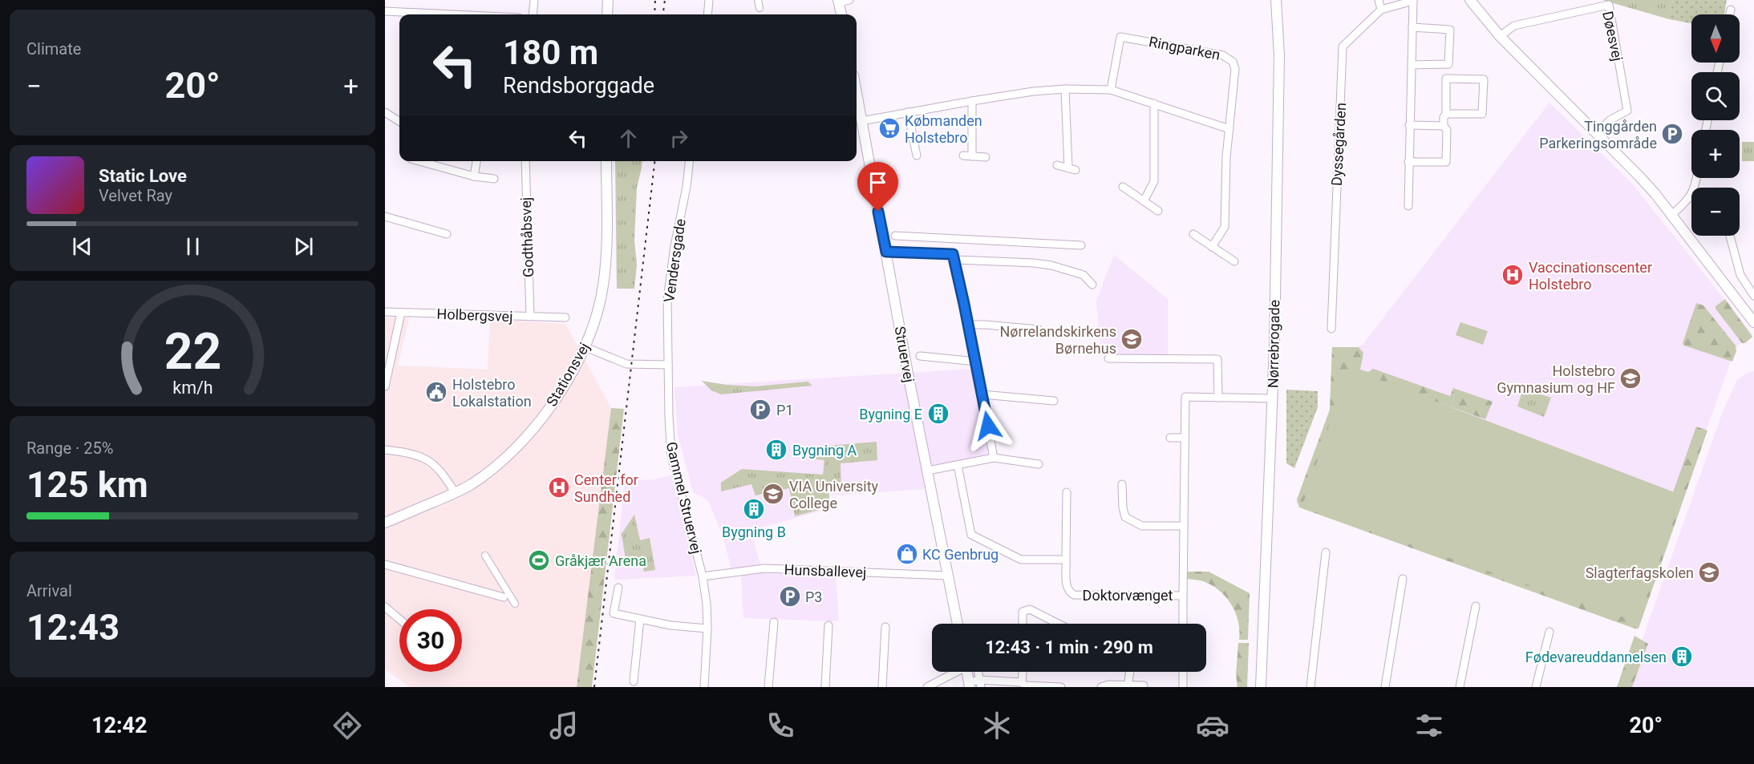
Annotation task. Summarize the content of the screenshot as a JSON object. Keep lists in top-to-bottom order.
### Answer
{
  "streets": {
    "street": [
      "Døesvej",
      "Ringparken",
      "Dyssegården",
      "Godthåbsvej",
      "Vendersgade",
      "Holbergsvej",
      "Nørrebrogade",
      "Struervej",
      "Stationsvej",
      "Gammel Struervej",
      "Hunsballevej",
      "Doktorvænget"
    ]
  },
  "crossings": [
    ["Godthåbsvej", "Holbergsvej"],
    ["Vendersgade", "Gammel Struervej"],
    ["Struervej", "Hunsballevej"],
    ["Gammel Struervej", "Hunsballevej"]
  ],
  "places": {
    "supermarket": ["Købmanden Holstebro"],
    "parking": ["Tinggården Parkeringsområde", "P1", "P3"],
    "hospital": ["Vaccinationscenter Holstebro", "Center for Sundhed"],
    "school or university": [
      "Nørrelandskirkens Børnehus",
      "Holstebro Gymnasium og HF",
      "VIA University College",
      "Slagterfagskolen"
    ],
    "public building": ["Holstebro Lokalstation"],
    "building": [
      "Bygning E",
      "Bygning A",
      "Bygning B",
      "Fødevareuddannelsen"
    ],
    "shop": ["KC Genbrug"],
    "sports": ["Gråkjær Arena"]
  },
  "north": "bottom",
  "page": {
    "tile": [
      "Climate",
      ["Range · 25%", "125 km"],
      ["Arrival", "12:43"]
    ],
    "map_buttons": ["+", "−"],
    "turn": ["180 m", "Rendsborggade"],
    "heat": ["−", "20°", "+"],
    "song": ["Static Love", "Velvet Ray"],
    "limit": "30",
    "trip": "12:43 · 1 min · 290 m",
    "tabs": ["12:42", "20°"],
    "gauge": ["22", "km/h"]
  }
}
